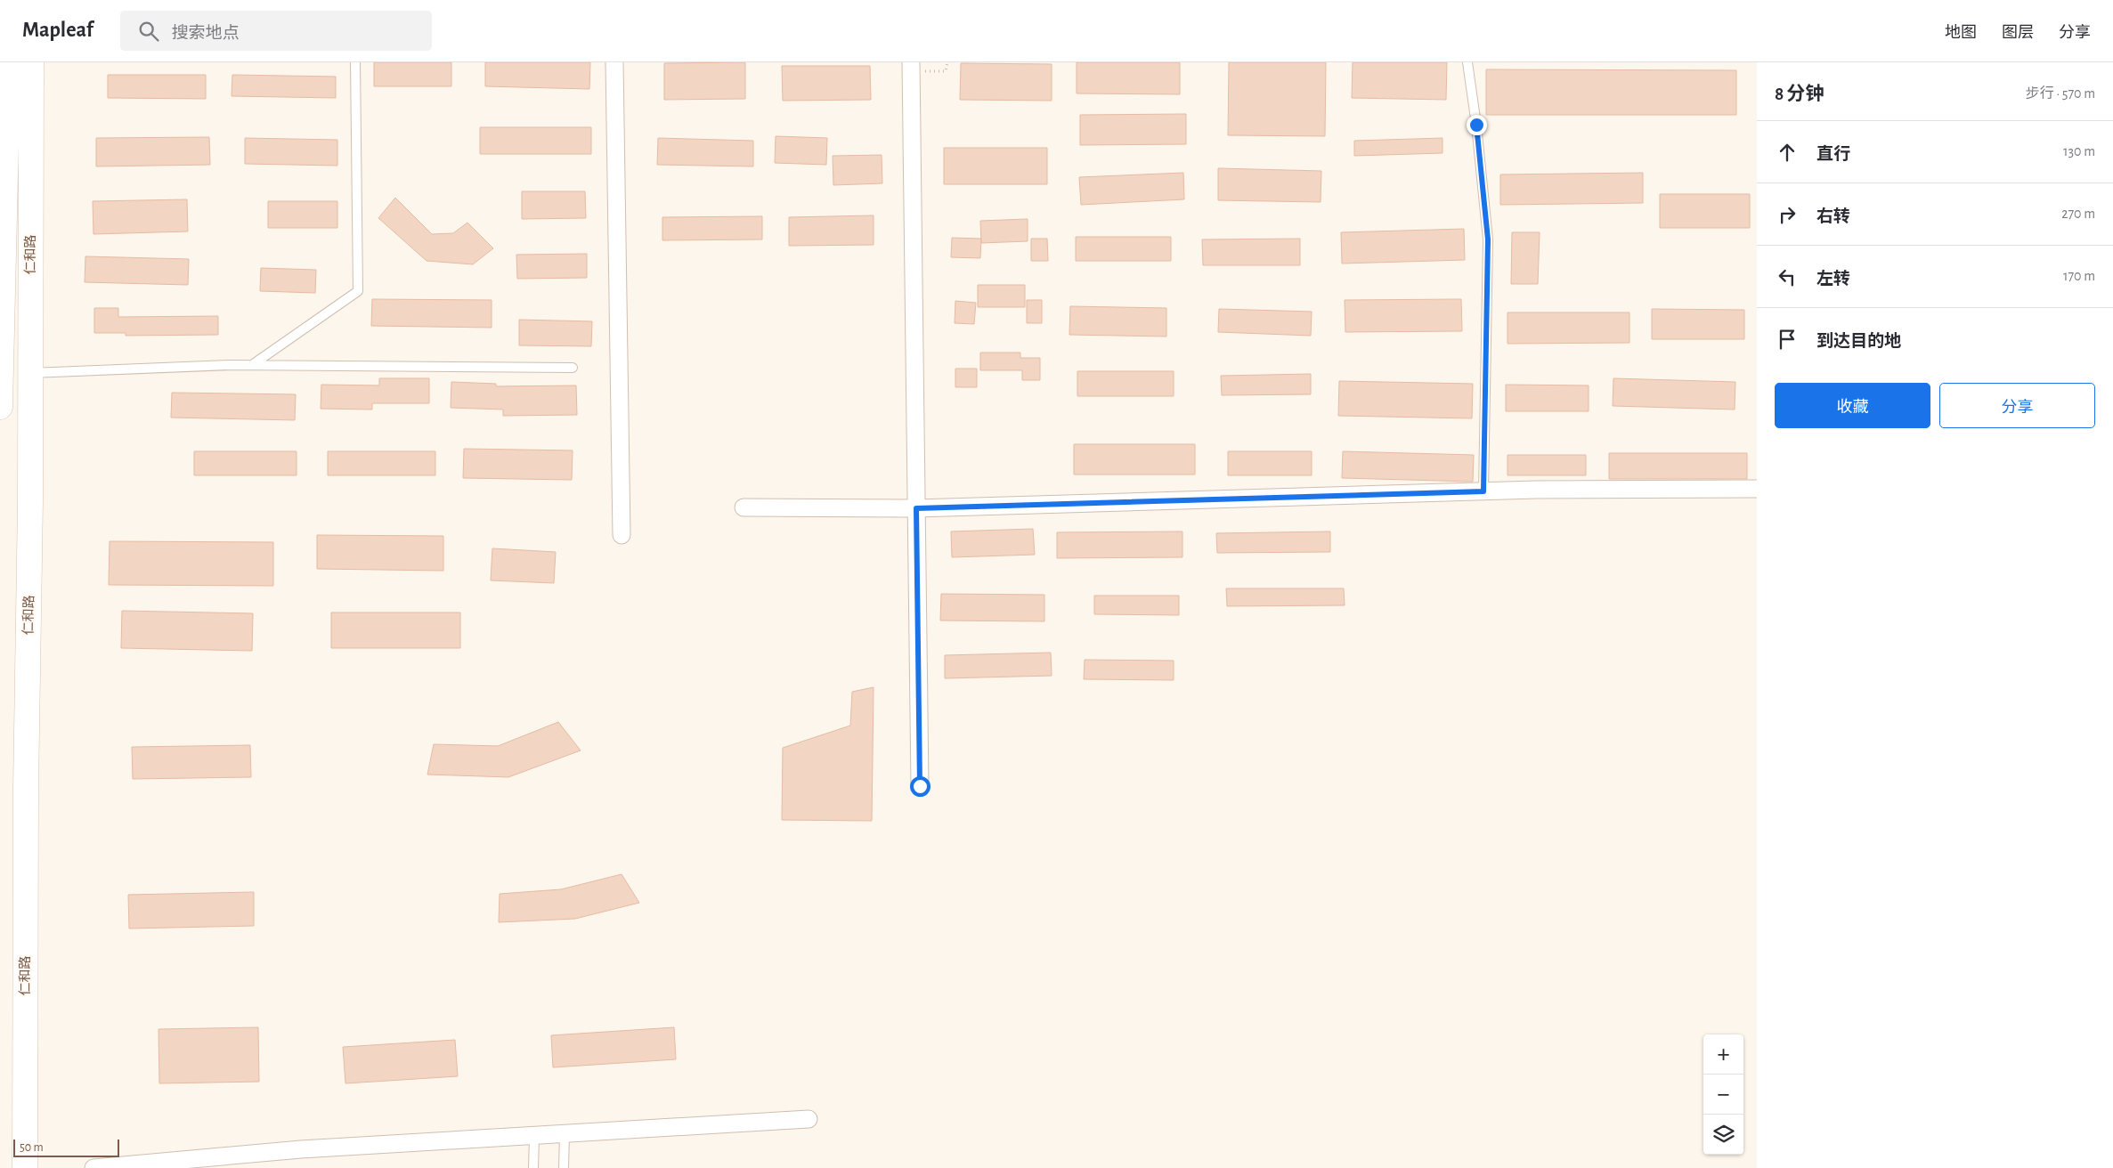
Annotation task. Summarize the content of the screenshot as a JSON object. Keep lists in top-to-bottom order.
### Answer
{
  "streets": {
    "main road": ["仁和路"]
  },
  "scale_bar": "50 m",
  "page": {
    "header": "Mapleaf",
    "search": "搜索地点",
    "nav": ["地图", "图层", "分享"],
    "heading": ["8 分钟", "步行 · 570 m"],
    "list": [
      ["直行", "130 m"],
      ["右转", "270 m"],
      ["左转", "170 m"],
      "到达目的地"
    ],
    "buttons": ["收藏", "分享"],
    "map_buttons": ["+", "−"],
    "scale": "50 m"
  }
}
